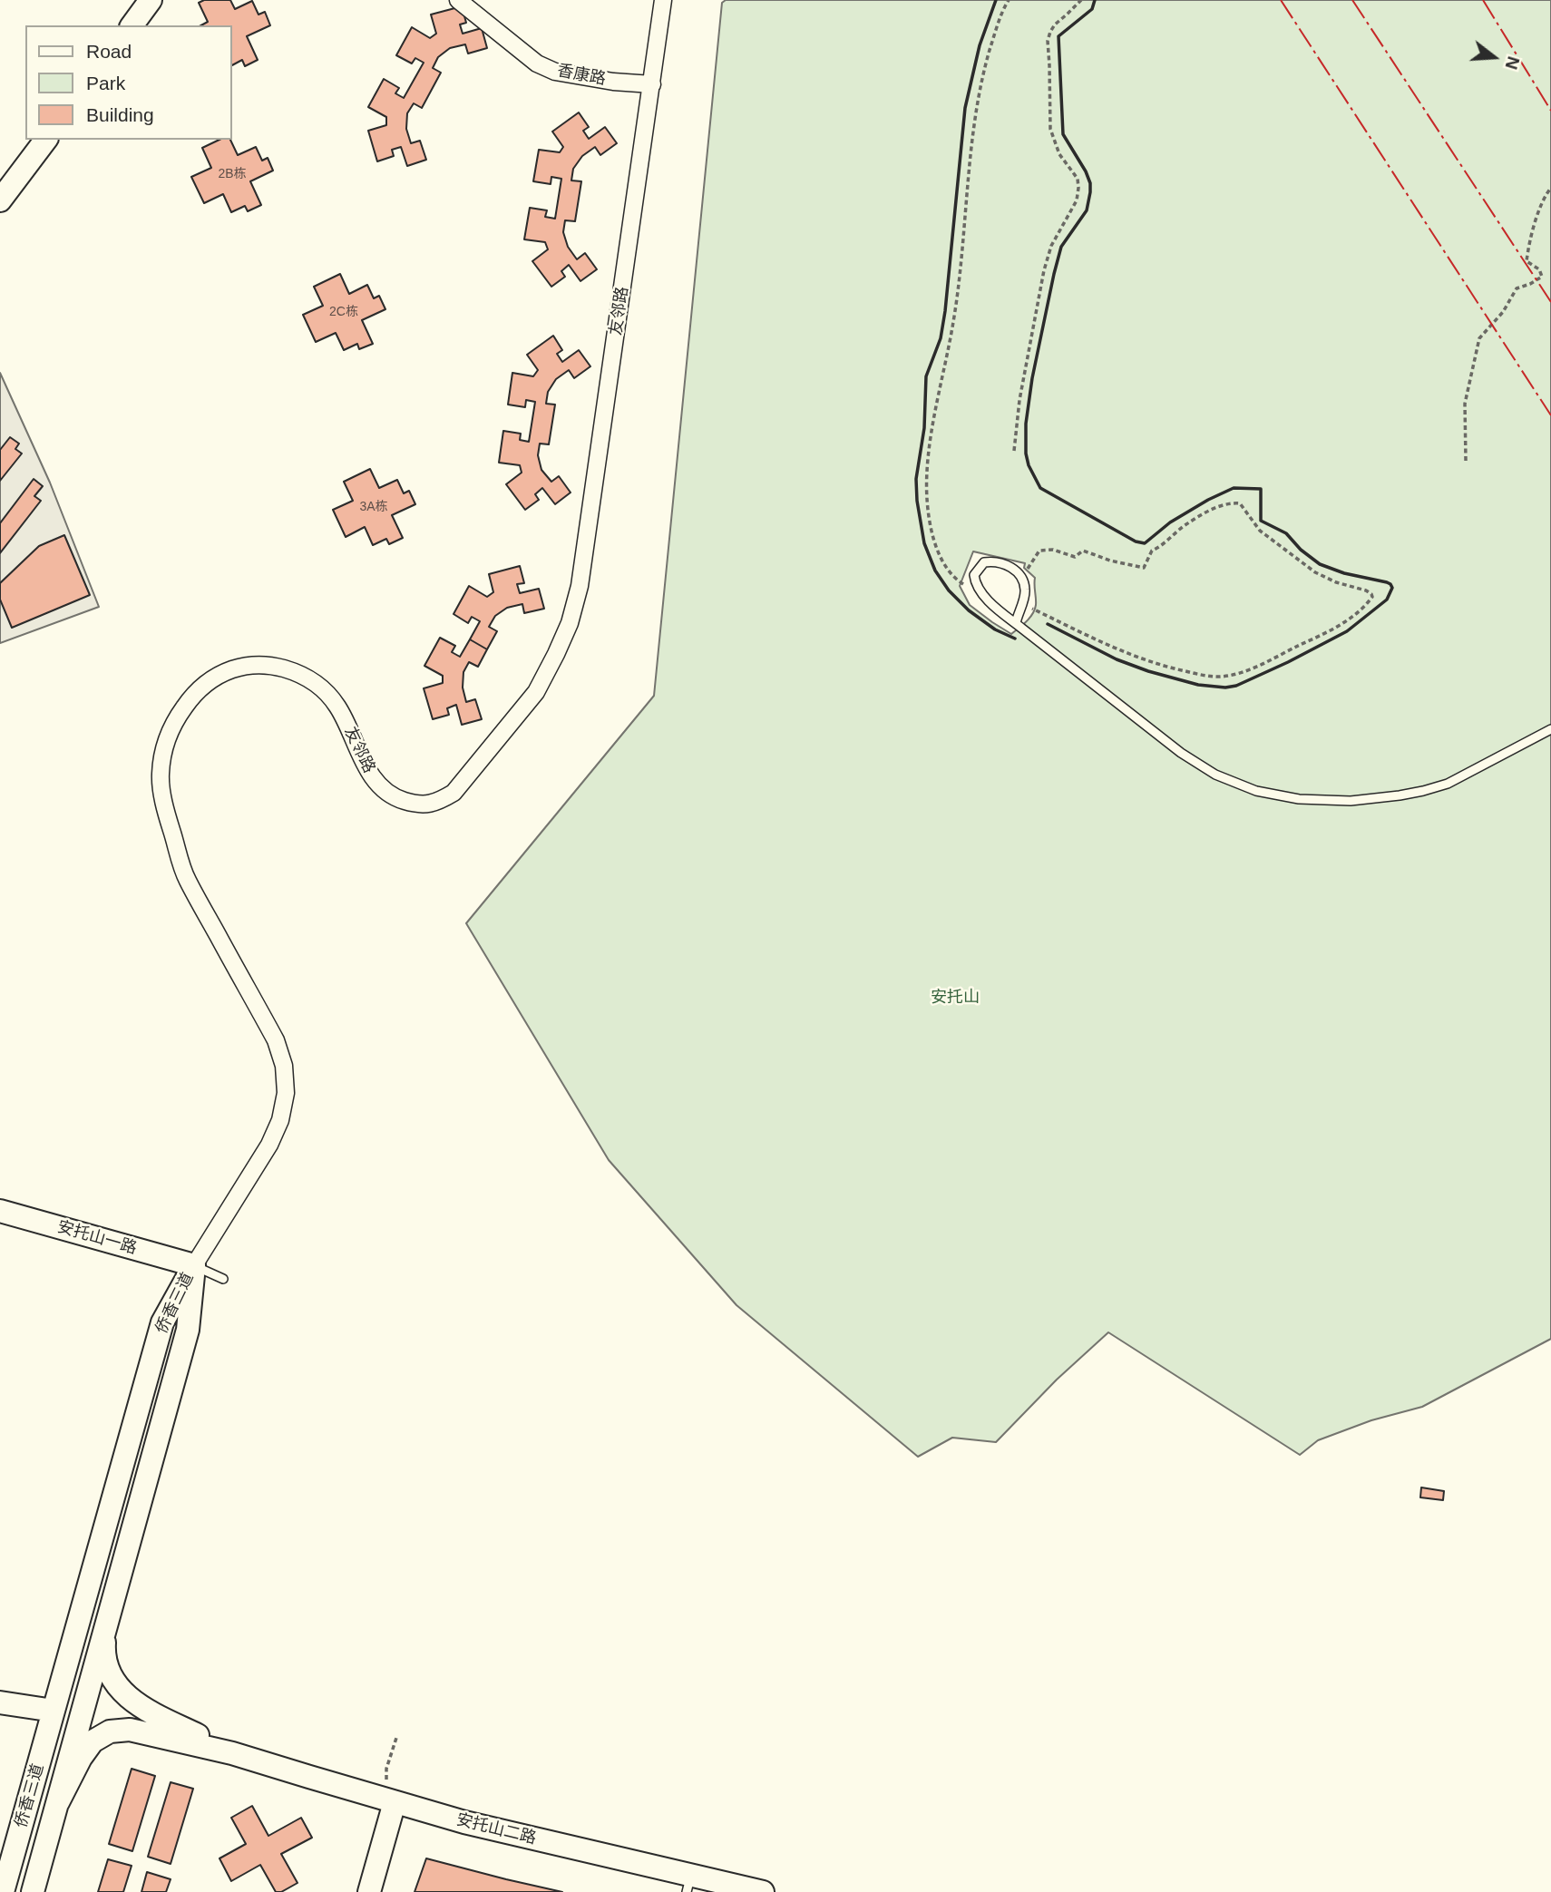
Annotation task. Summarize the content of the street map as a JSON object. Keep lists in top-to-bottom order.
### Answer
{
  "streets": {
    "street": [
      "香康路",
      "友邻路",
      "安托山一路",
      "侨香三道",
      "安托山二路"
    ]
  },
  "crossings": [
    ["香康路", "友邻路"],
    ["友邻路", "安托山一路"],
    ["友邻路", "侨香三道"],
    ["安托山一路", "侨香三道"]
  ],
  "parks": ["安托山"],
  "house_numbers": ["2B栋", "2C栋", "3A栋"],
  "legend": ["Road", "Park", "Building"],
  "north": "right"
}
